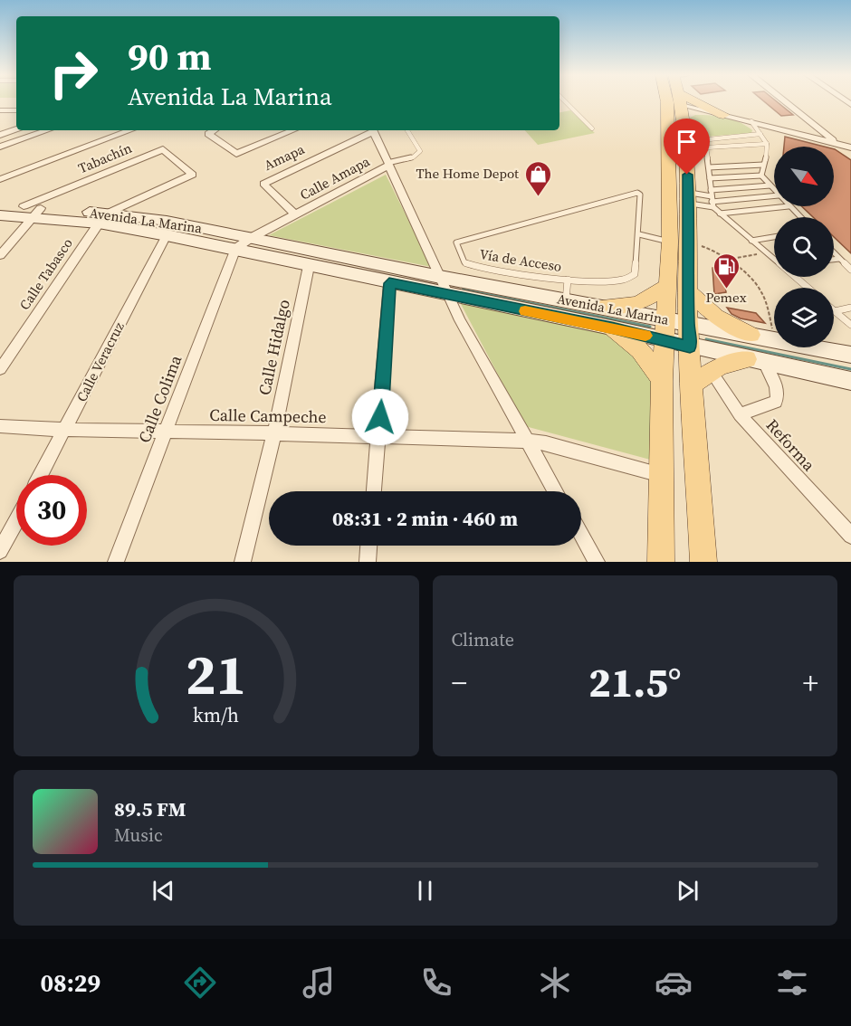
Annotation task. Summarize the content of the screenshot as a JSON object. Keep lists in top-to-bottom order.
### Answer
{
  "streets": {
    "main road": ["Avenida La Marina"],
    "street": [
      "Amapa",
      "Tabachín",
      "Calle Amapa",
      "Calle Tabasco",
      "Calle Hidalgo",
      "Calle Veracruz",
      "Calle Colima",
      "Calle Campeche",
      "Reforma"
    ],
    "lane": ["Vía de Acceso"]
  },
  "crossings": [
    ["Amapa", "Calle Amapa"],
    ["Tabachín", "Avenida La Marina"],
    ["Tabachín", "Calle Tabasco"],
    ["Avenida La Marina", "Vía de Acceso"],
    ["Avenida La Marina", "Calle Tabasco"],
    ["Avenida La Marina", "Calle Hidalgo"],
    ["Avenida La Marina", "Calle Veracruz"],
    ["Avenida La Marina", "Calle Colima"],
    ["Calle Hidalgo", "Calle Campeche"],
    ["Calle Veracruz", "Calle Campeche"],
    ["Calle Colima", "Calle Campeche"]
  ],
  "places": {
    "shop": ["The Home Depot"],
    "fuel station": ["Pemex"]
  },
  "north": "bottom right",
  "page": {
    "turn": ["90 m", "Avenida La Marina"],
    "limit": "30",
    "trip": "08:31 · 2 min · 460 m",
    "tile": "Climate",
    "heat": ["−", "21.5°", "+"],
    "song": ["89.5 FM", "Music"],
    "tabs": "08:29",
    "gauge": ["21", "km/h"]
  }
}
